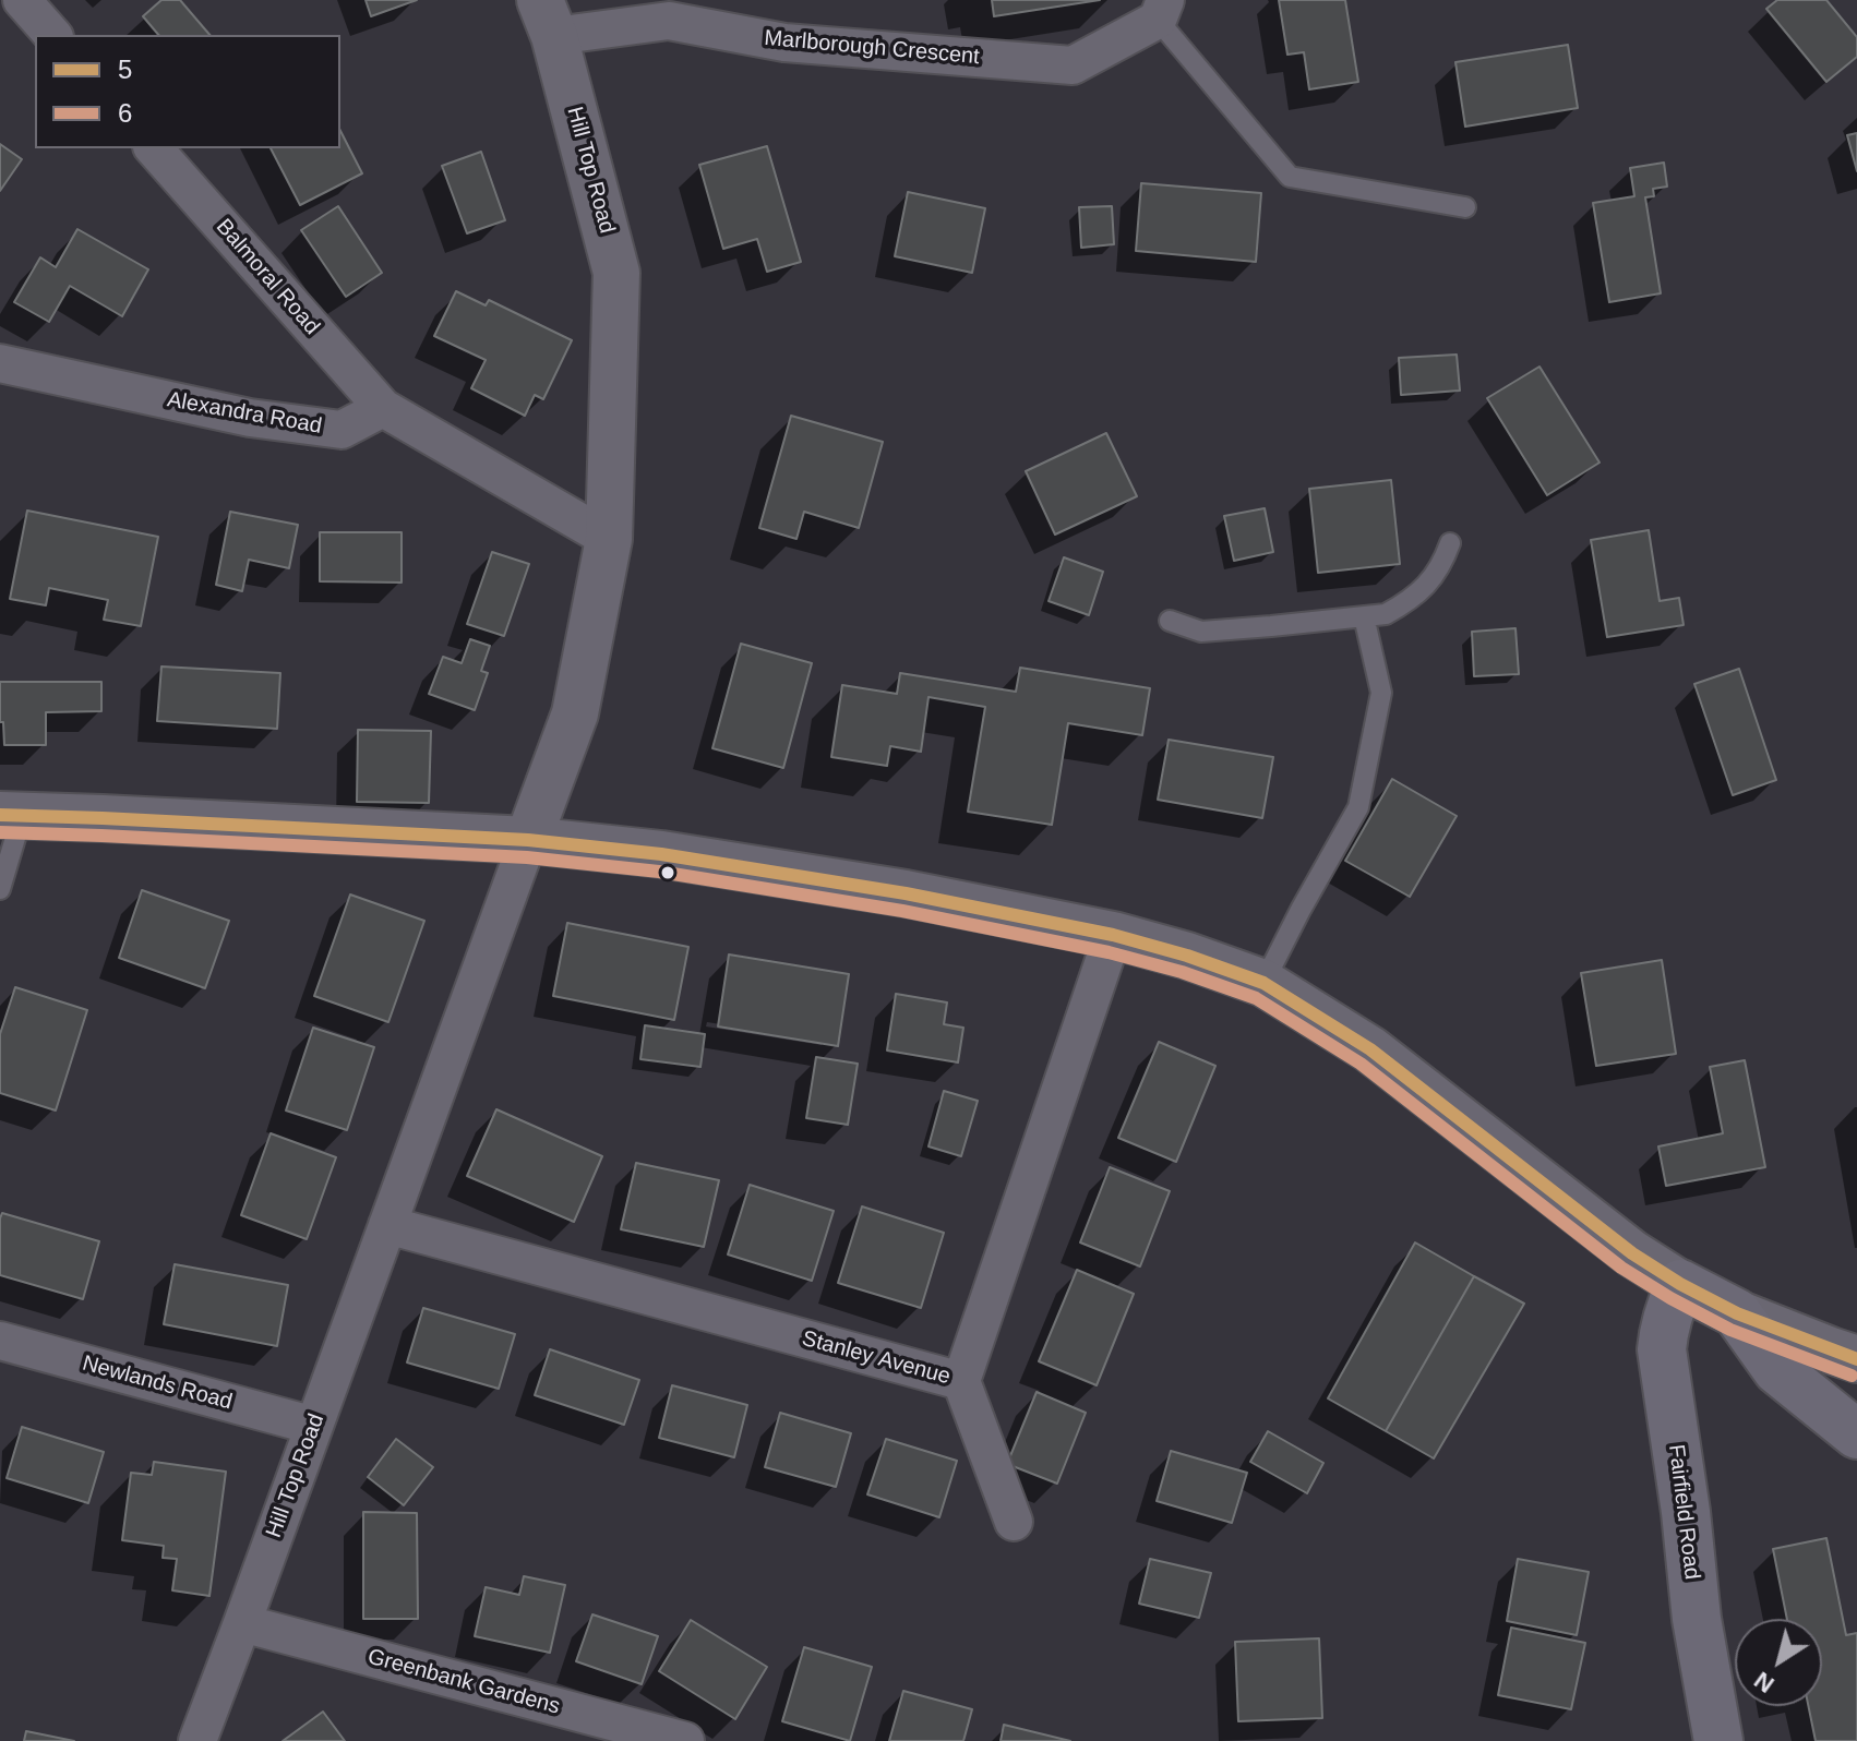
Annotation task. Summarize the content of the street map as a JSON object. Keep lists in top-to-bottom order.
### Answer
{
  "streets": {
    "main road": ["Fairfield Road"],
    "street": [
      "Marlborough Crescent",
      "Hill Top Road",
      "Balmoral Road",
      "Alexandra Road",
      "Stanley Avenue",
      "Newlands Road",
      "Greenbank Gardens"
    ]
  },
  "crossings": [
    ["Marlborough Crescent", "Hill Top Road"],
    ["Hill Top Road", "Stanley Avenue"],
    ["Hill Top Road", "Newlands Road"],
    ["Hill Top Road", "Greenbank Gardens"],
    ["Balmoral Road", "Alexandra Road"]
  ],
  "lines": ["transit line 5", "transit line 6"],
  "legend": ["5", "6"],
  "north": "bottom left"
}
